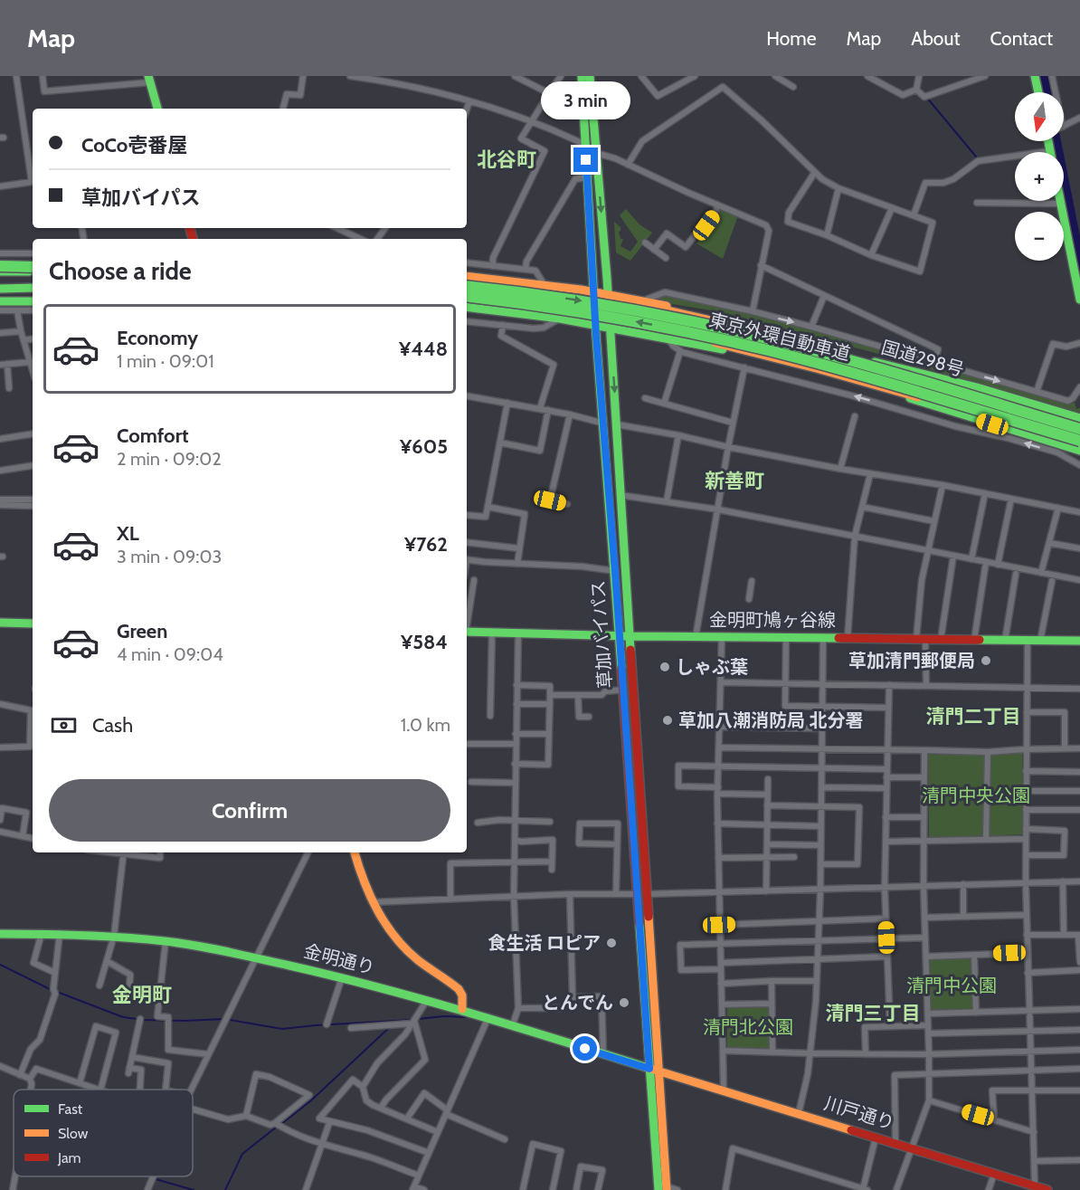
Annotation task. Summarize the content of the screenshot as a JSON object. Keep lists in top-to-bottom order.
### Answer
{
  "streets": {
    "main road": [
      "東京外環自動車道",
      "国道298号",
      "金明町鳩ヶ谷線",
      "草加バイパス",
      "金明通り",
      "川戸通り"
    ]
  },
  "crossings": [
    ["金明町鳩ヶ谷線", "草加バイパス"],
    ["草加バイパス", "金明通り"],
    ["草加バイパス", "川戸通り"],
    ["金明通り", "川戸通り"]
  ],
  "districts": [
    "北谷町",
    "新善町",
    "清門二丁目",
    "金明町",
    "清門三丁目"
  ],
  "parks": ["清門中央公園", "清門中公園", "清門北公園"],
  "places": [
    "草加清門郵便局",
    "しゃぶ葉",
    "草加八潮消防局 北分署",
    "食生活 ロピア",
    "とんでん"
  ],
  "legend": ["Fast", "Slow", "Jam"],
  "north": "bottom",
  "page": {
    "header": "Map",
    "nav": [
      "Home",
      "Map",
      "About",
      "Contact"
    ],
    "bubble": "3 min",
    "map_buttons": ["+", "−"],
    "banner": ["CoCo壱番屋", "草加バイパス"],
    "heading": "Choose a ride",
    "list": [
      {
        "name": "Economy",
        "note": "1 min · 09:01",
        "value": "¥448"
      },
      {
        "name": "Comfort",
        "note": "2 min · 09:02",
        "value": "¥605"
      },
      {
        "name": "XL",
        "note": "3 min · 09:03",
        "value": "¥762"
      },
      {
        "name": "Green",
        "note": "4 min · 09:04",
        "value": "¥584"
      }
    ],
    "pay": ["Cash", "1.0 km"],
    "buttons": "Confirm"
  }
}
